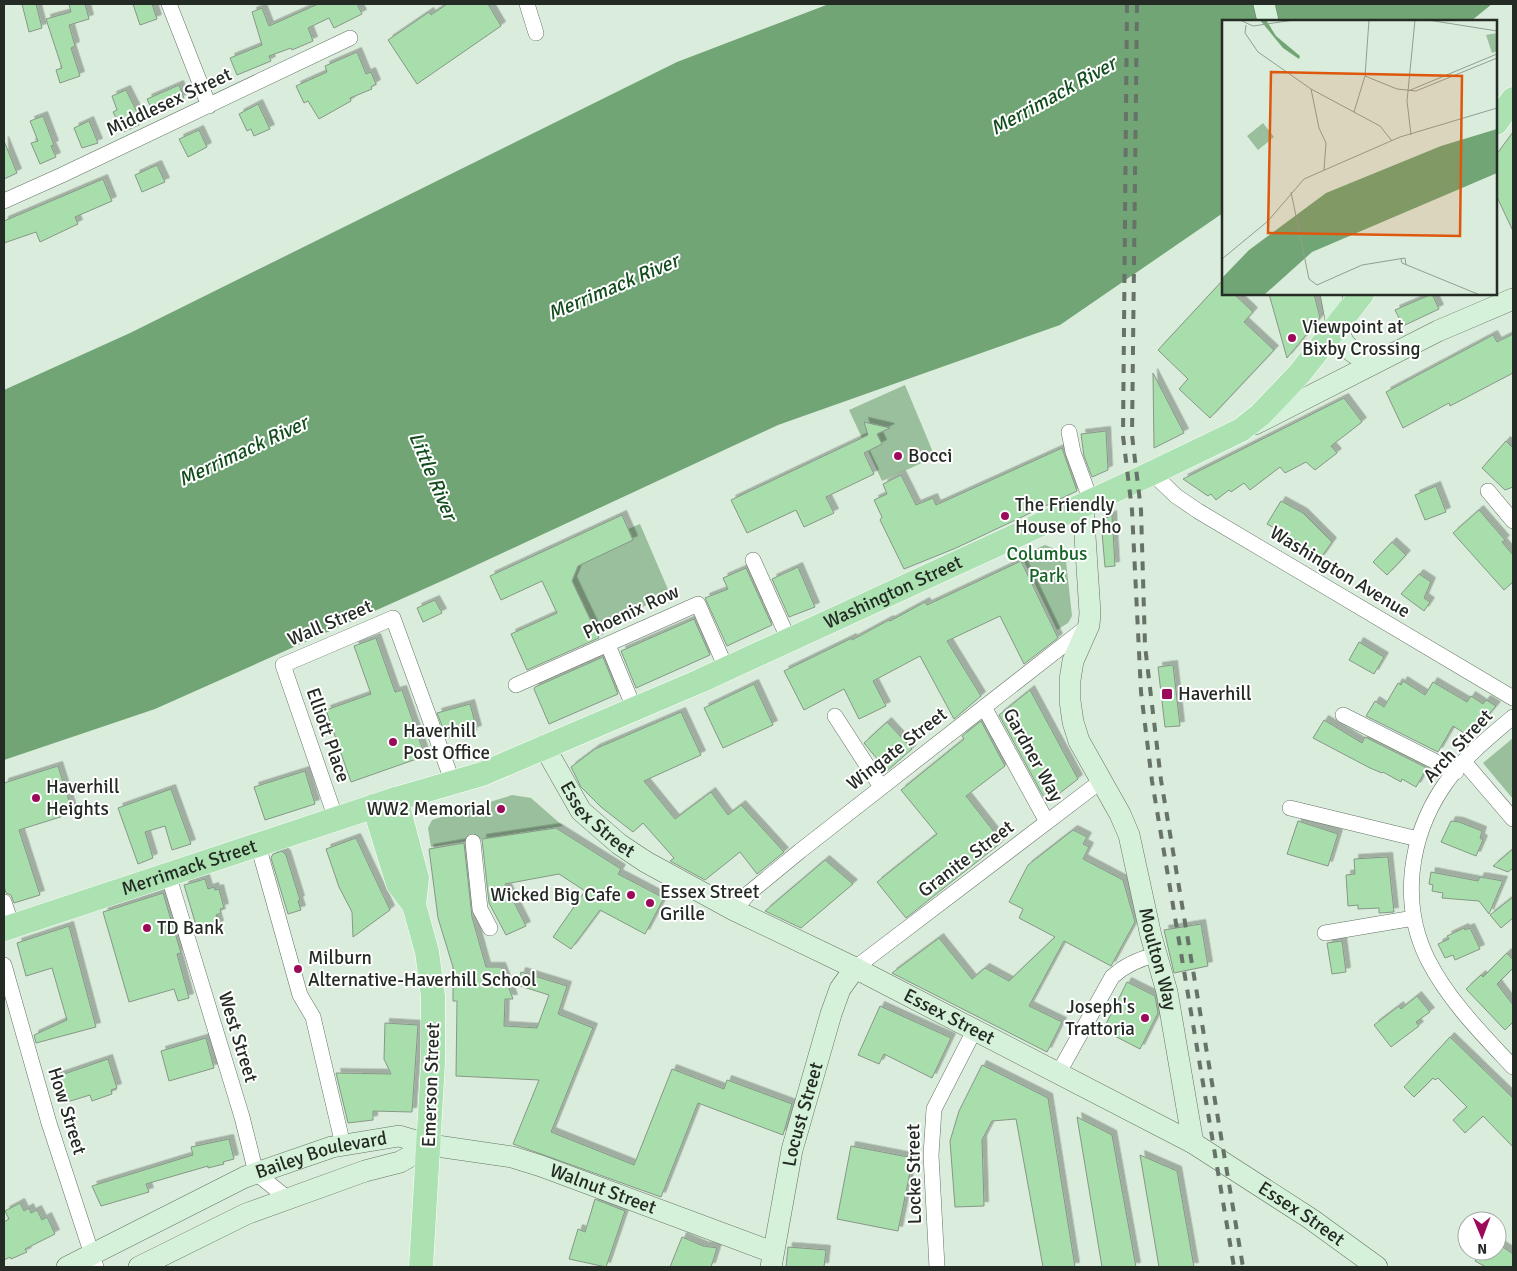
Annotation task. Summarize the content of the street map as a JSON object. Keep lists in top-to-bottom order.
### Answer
{
  "streets": {
    "main road": [
      "Washington Street",
      "Essex Street",
      "Merrimack Street",
      "Moulton Way",
      "Emerson Street",
      "Locust Street",
      "Bailey Boulevard",
      "Walnut Street"
    ],
    "street": [
      "Middlesex Street",
      "Washington Avenue",
      "Phoenix Row",
      "Wall Street",
      "Elliott Place",
      "Arch Street",
      "Wingate Street",
      "Gardner Way",
      "Granite Street",
      "West Street",
      "How Street",
      "Locke Street"
    ]
  },
  "crossings": [
    ["Washington Avenue", "Washington Street"],
    ["Washington Street", "Phoenix Row"],
    ["Washington Street", "Wall Street"],
    ["Washington Street", "Essex Street"],
    ["Washington Street", "Merrimack Street"],
    ["Wall Street", "Elliott Place"],
    ["Wall Street", "Merrimack Street"],
    ["Elliott Place", "Merrimack Street"],
    ["Wingate Street", "Gardner Way"],
    ["Wingate Street", "Essex Street"],
    ["Wingate Street", "Moulton Way"],
    ["Gardner Way", "Granite Street"],
    ["Essex Street", "Granite Street"],
    ["Essex Street", "Moulton Way"],
    ["Essex Street", "Locust Street"],
    ["Essex Street", "Locke Street"],
    ["Granite Street", "Moulton Way"],
    ["Granite Street", "Locust Street"],
    ["Merrimack Street", "West Street"],
    ["Merrimack Street", "Emerson Street"],
    ["West Street", "Bailey Boulevard"],
    ["Emerson Street", "Bailey Boulevard"],
    ["Emerson Street", "Walnut Street"],
    ["How Street", "Bailey Boulevard"],
    ["Locust Street", "Walnut Street"],
    ["Bailey Boulevard", "Walnut Street"]
  ],
  "water": ["Merrimack River", "Little River"],
  "parks": ["Columbus Park"],
  "places": {
    "other": [
      "Viewpoint at Bixby Crossing",
      "Bocci",
      "The Friendly House of Pho",
      "Haverhill Post Office",
      "Haverhill Heights",
      "WW2 Memorial",
      "Wicked Big Cafe",
      "Essex Street Grille",
      "TD Bank",
      "Milburn Alternative-Haverhill School",
      "Joseph's Trattoria"
    ],
    "transit": ["Haverhill"]
  },
  "north": "bottom"
}
